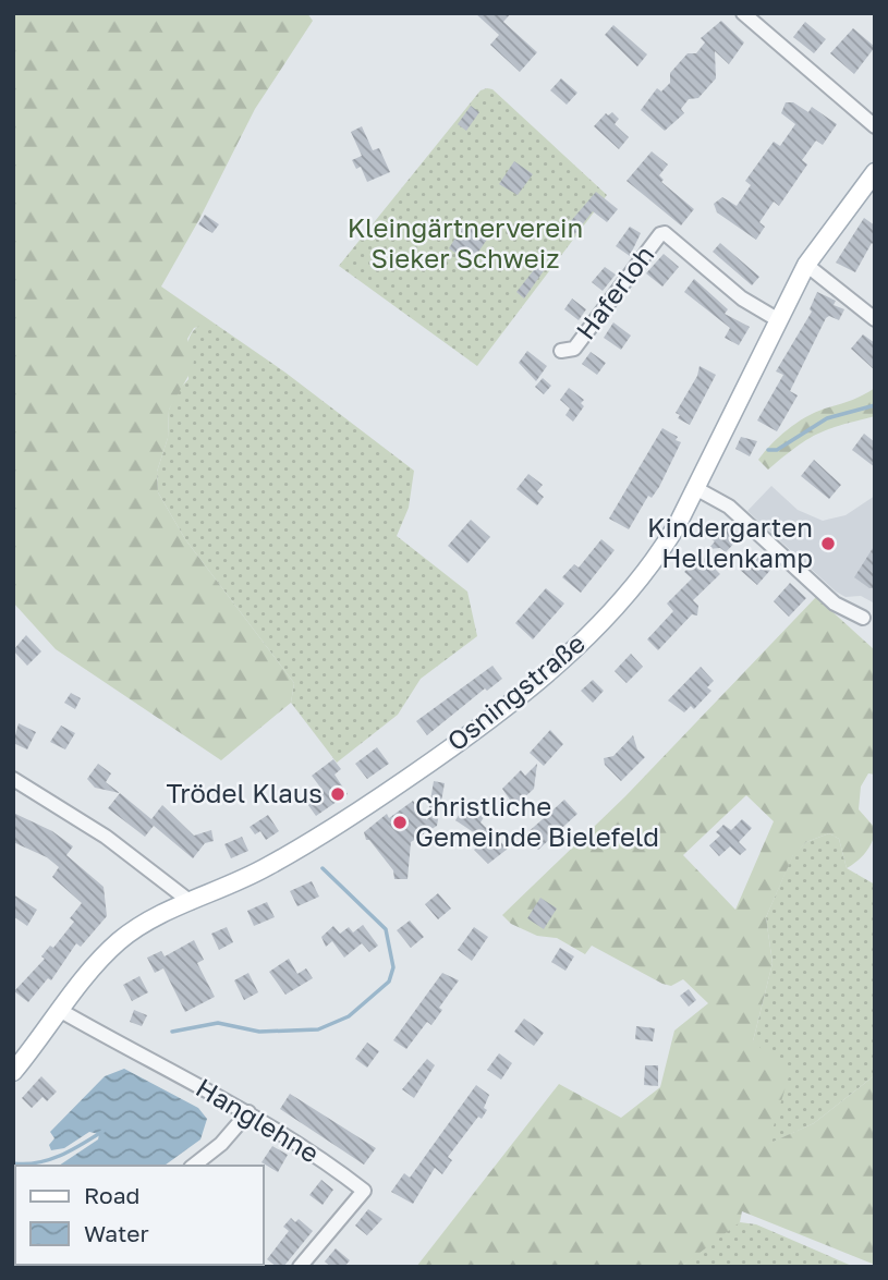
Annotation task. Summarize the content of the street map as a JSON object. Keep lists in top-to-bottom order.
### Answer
{
  "streets": {
    "main road": ["Osningstraße"],
    "street": ["Haferloh", "Hanglehne"]
  },
  "crossings": [
    ["Haferloh", "Osningstraße"],
    ["Osningstraße", "Hanglehne"]
  ],
  "parks": ["Kleingärtnerverein Sieker Schweiz"],
  "places": ["Kindergarten Hellenkamp", "Trödel Klaus", "Christliche Gemeinde Bielefeld"],
  "legend": ["Road", "Water"]
}
